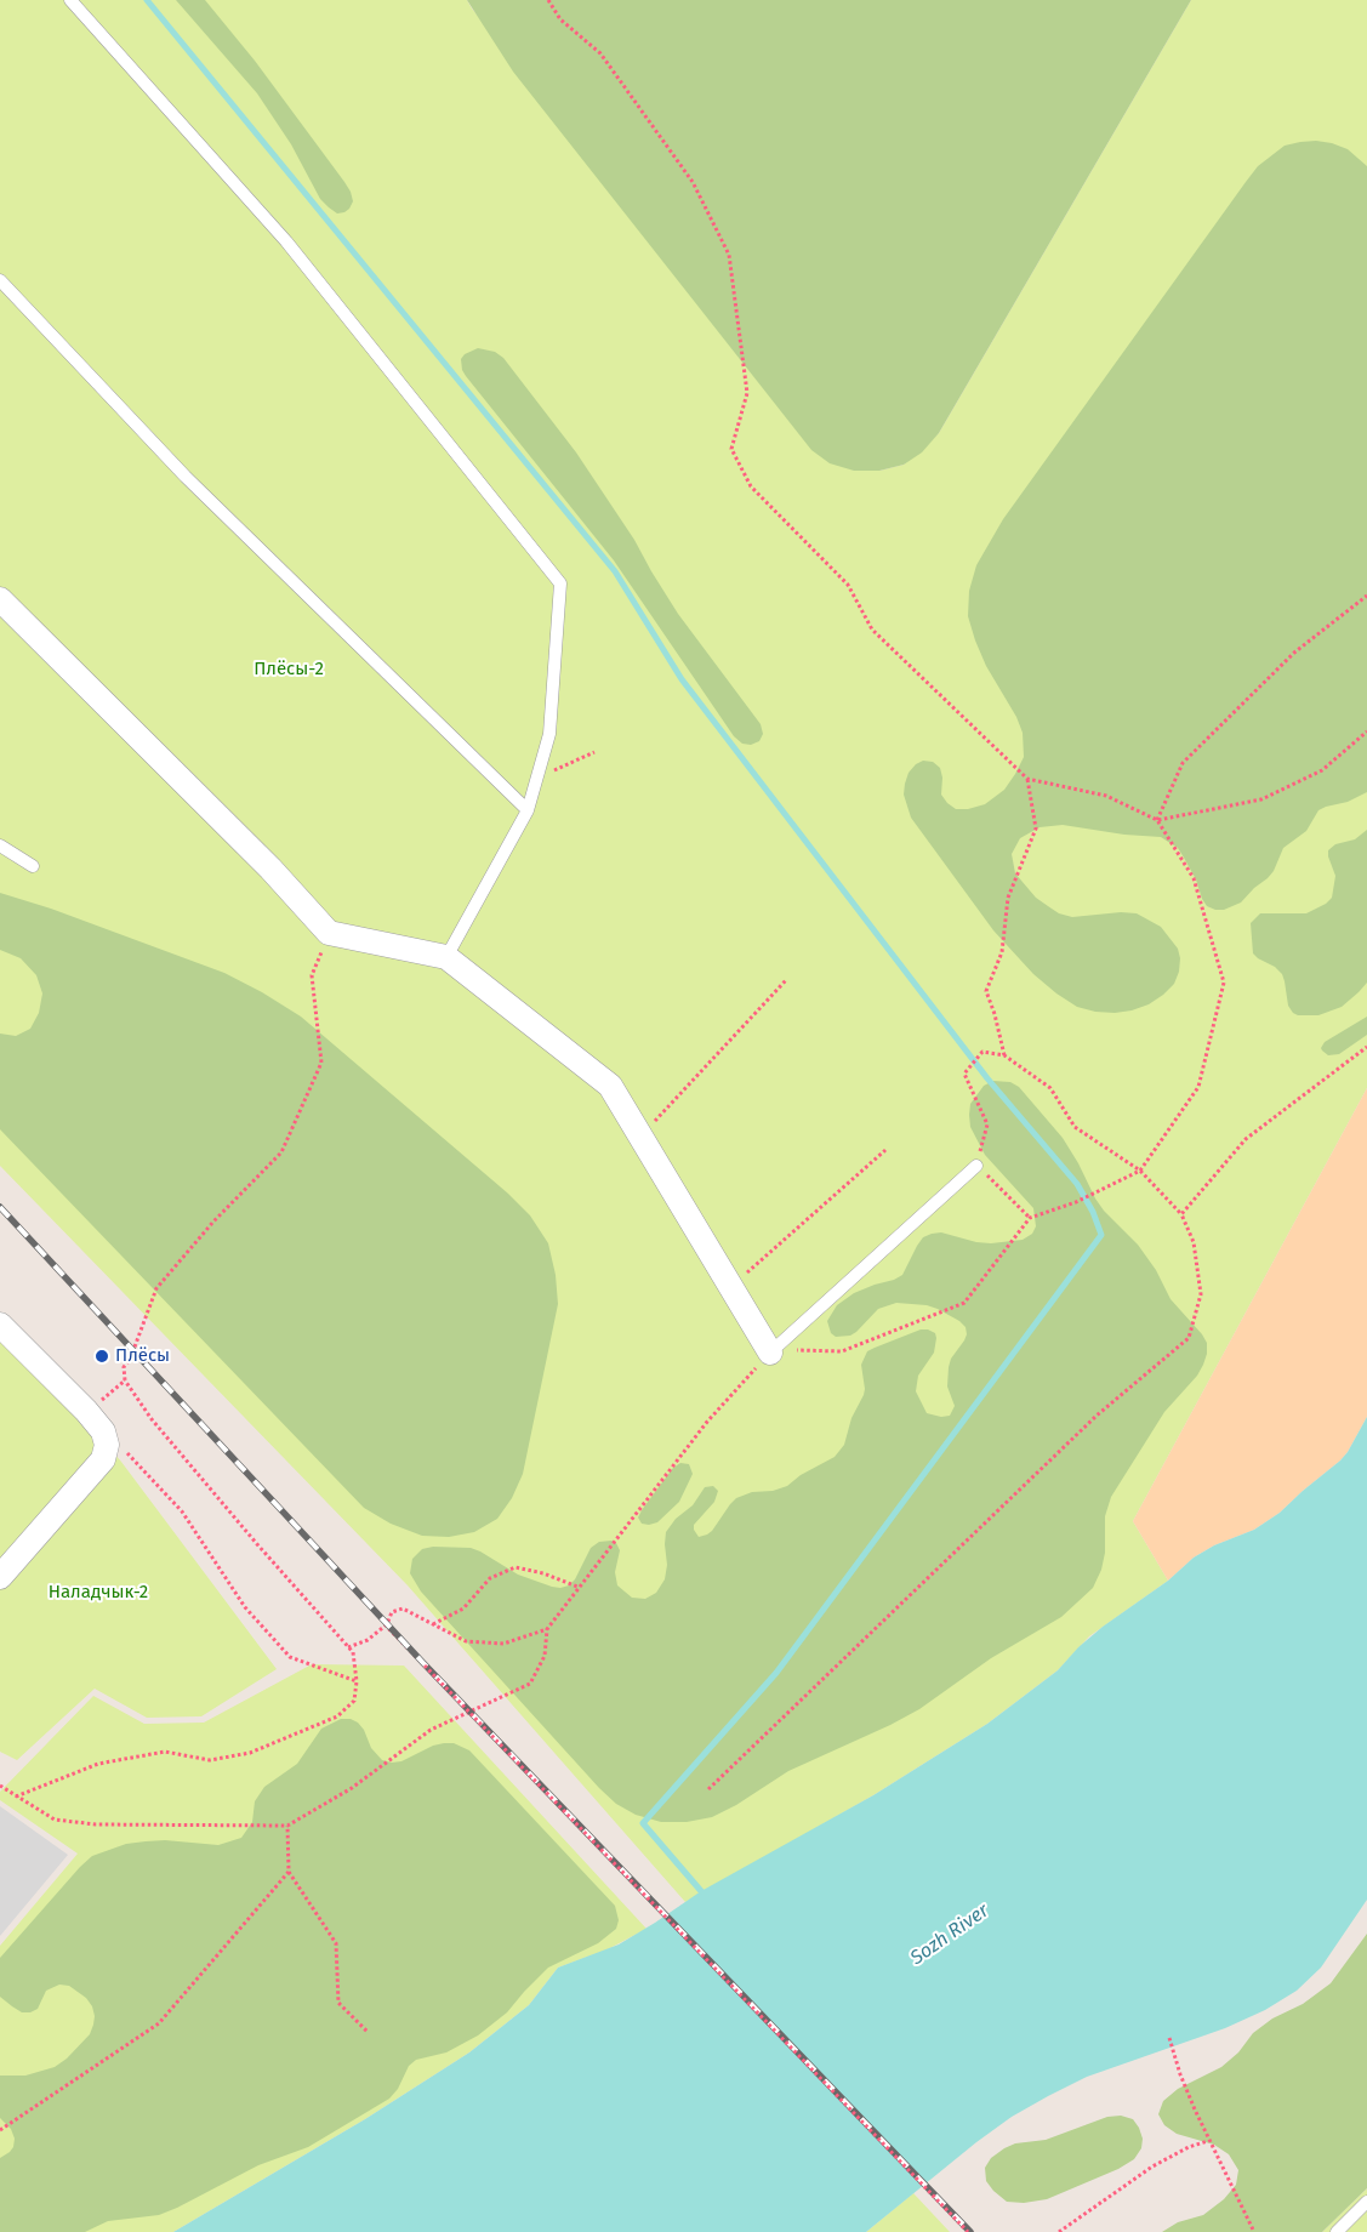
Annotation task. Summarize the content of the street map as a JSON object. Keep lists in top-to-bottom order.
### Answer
{
  "water": ["Sozh River"],
  "parks": ["Плёсы-2", "Наладчык-2"],
  "places": ["Плёсы"]
}
